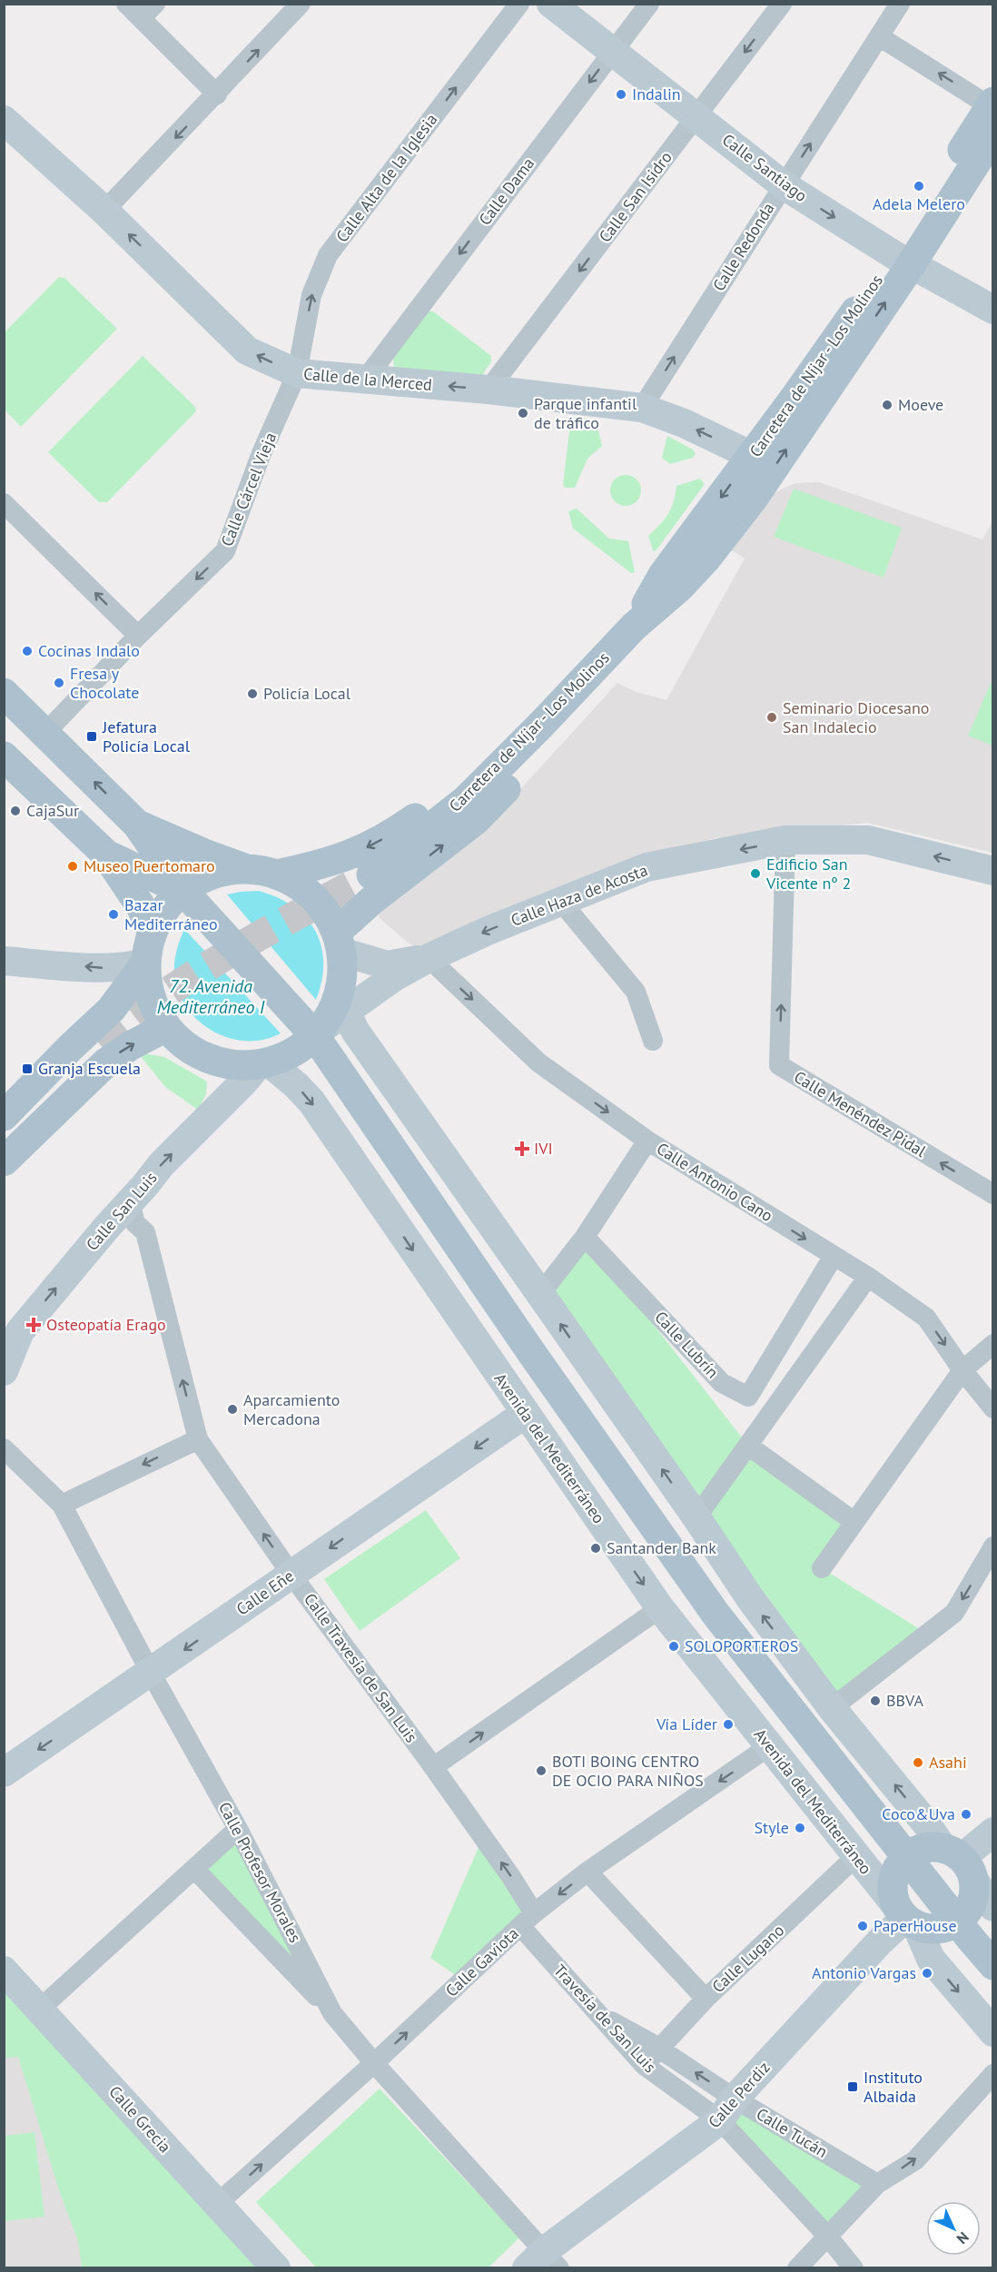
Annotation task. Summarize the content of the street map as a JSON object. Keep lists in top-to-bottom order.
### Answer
{
  "streets": {
    "main road": ["Carretera de Níjar - Los Molinos", "Avenida del Mediterráneo"],
    "street": [
      "Calle Santiago",
      "Calle Alta de la Iglesia",
      "Calle Dama",
      "Calle San Isidro",
      "Calle Redonda",
      "Calle de la Merced",
      "Calle Cárcel Vieja",
      "Calle Haza de Acosta",
      "Calle Menéndez Pidal",
      "Calle Antonio Cano",
      "Calle San Luis",
      "Calle Lubrín",
      "Calle Eñe",
      "Calle Travesía de San Luis",
      "Calle Profesor Morales",
      "Calle Lugano",
      "Calle Gaviota",
      "Travesía de San Luis",
      "Calle Perdiz",
      "Calle Grecia",
      "Calle Tucán"
    ]
  },
  "crossings": [
    ["Calle Santiago", "Calle Dama"],
    ["Calle Santiago", "Calle San Isidro"],
    ["Calle Santiago", "Calle Redonda"],
    ["Calle Santiago", "Carretera de Níjar - Los Molinos"],
    ["Calle Alta de la Iglesia", "Calle de la Merced"],
    ["Calle Alta de la Iglesia", "Calle Cárcel Vieja"],
    ["Calle Dama", "Calle de la Merced"],
    ["Calle San Isidro", "Calle de la Merced"],
    ["Calle Redonda", "Calle de la Merced"],
    ["Carretera de Níjar - Los Molinos", "Calle de la Merced"],
    ["Calle de la Merced", "Calle Cárcel Vieja"],
    ["Calle Haza de Acosta", "Calle Menéndez Pidal"],
    ["Calle Haza de Acosta", "Calle Antonio Cano"],
    ["Calle Antonio Cano", "Calle Lubrín"],
    ["Calle San Luis", "Avenida del Mediterráneo"],
    ["Calle San Luis", "Calle Travesía de San Luis"],
    ["Avenida del Mediterráneo", "Calle Eñe"],
    ["Avenida del Mediterráneo", "Calle Lugano"],
    ["Avenida del Mediterráneo", "Calle Gaviota"],
    ["Avenida del Mediterráneo", "Calle Perdiz"],
    ["Calle Eñe", "Calle Travesía de San Luis"],
    ["Calle Eñe", "Calle Profesor Morales"],
    ["Calle Travesía de San Luis", "Calle Gaviota"],
    ["Calle Travesía de San Luis", "Travesía de San Luis"],
    ["Calle Profesor Morales", "Calle Gaviota"],
    ["Calle Profesor Morales", "Calle Perdiz"],
    ["Calle Lugano", "Travesía de San Luis"],
    ["Calle Lugano", "Calle Tucán"],
    ["Calle Gaviota", "Travesía de San Luis"],
    ["Calle Gaviota", "Calle Grecia"],
    ["Travesía de San Luis", "Calle Perdiz"],
    ["Travesía de San Luis", "Calle Tucán"],
    ["Calle Perdiz", "Calle Tucán"]
  ],
  "one_way": [
    "Calle Alta de la Iglesia",
    "Calle Dama",
    "Calle San Isidro",
    "Calle Redonda",
    "Calle de la Merced",
    "Calle Cárcel Vieja",
    "Calle Haza de Acosta",
    "Calle Menéndez Pidal",
    "Calle San Luis",
    "Calle Travesía de San Luis"
  ],
  "water": ["72. Avenida Mediterráneo I"],
  "places": {
    "other": [
      "Indalin",
      "Adela Melero",
      "Moeve",
      "Parque infantil de tráfico",
      "Cocinas Indalo",
      "Fresa y Chocolate",
      "Policía Local",
      "Seminario Diocesano San Indalecio",
      "CajaSur",
      "Museo Puertomaro",
      "Edificio San Vicente nº 2",
      "Bazar Mediterráneo",
      "Aparcamiento Mercadona",
      "Santander Bank",
      "SOLOPORTEROS",
      "BBVA",
      "Vía Líder",
      "Asahi",
      "BOTI BOING CENTRO DE OCIO PARA NIÑOS",
      "Coco&Uva",
      "Style",
      "PaperHouse",
      "Antonio Vargas"
    ],
    "transit": ["Jefatura Policía Local", "Granja Escuela", "Instituto Albaida"],
    "health": ["IVI", "Osteopatía Erago"]
  },
  "north": "bottom right"
}
